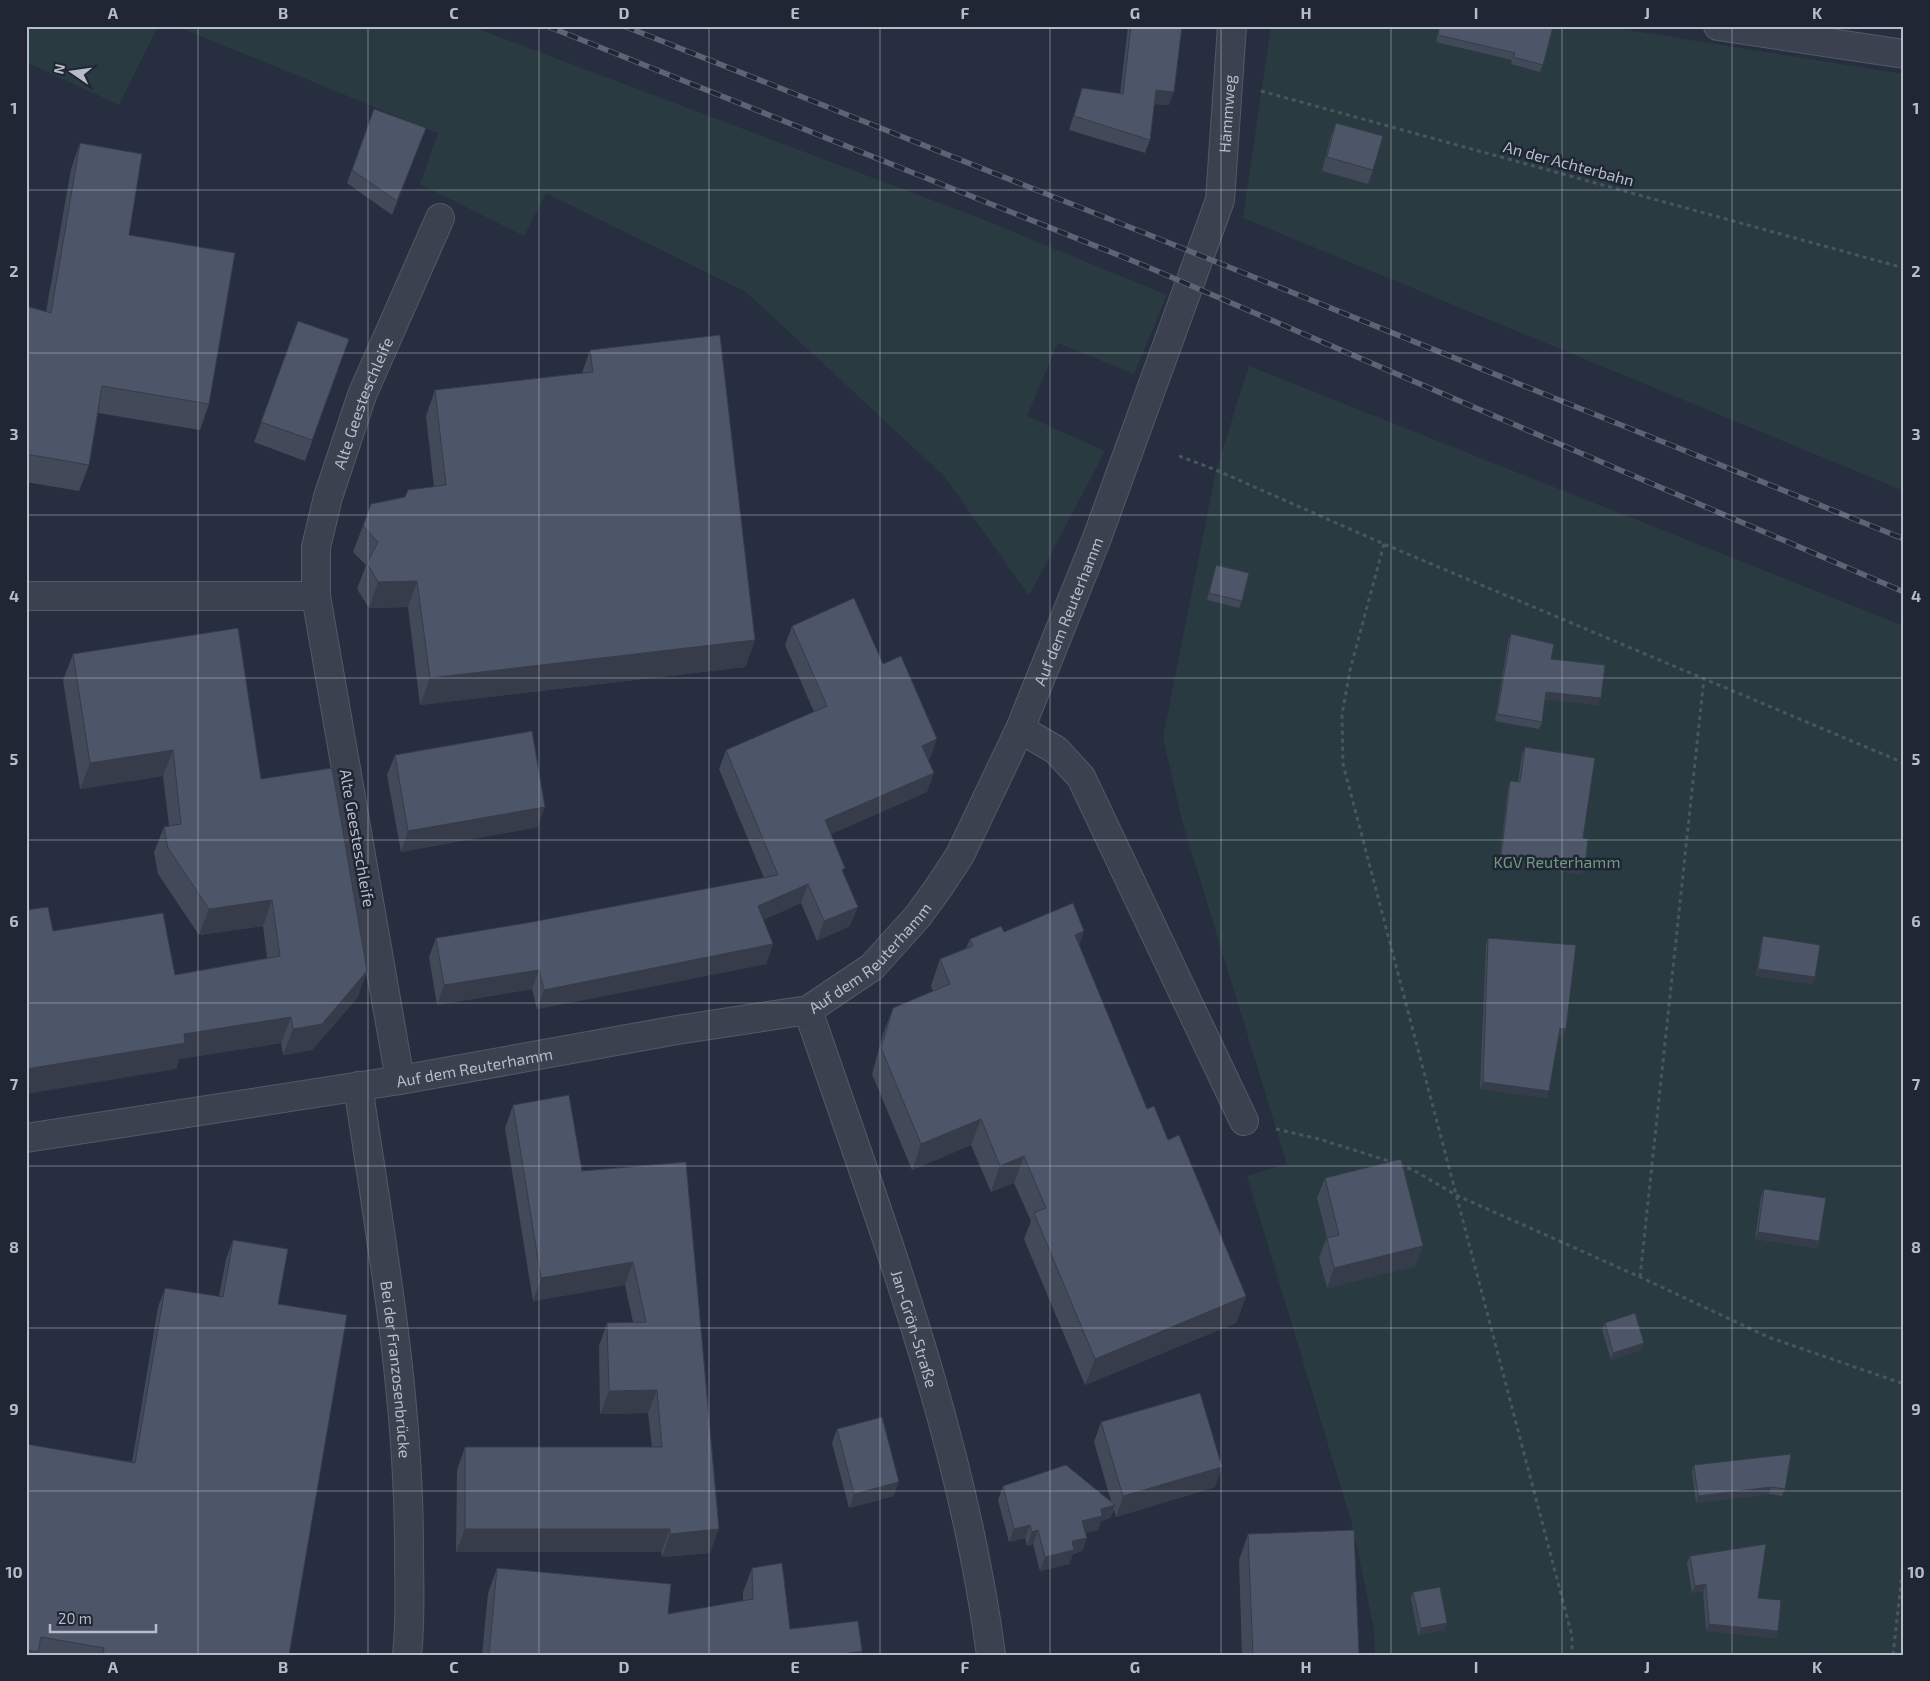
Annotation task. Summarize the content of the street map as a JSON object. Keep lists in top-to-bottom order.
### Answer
{
  "streets": {
    "street": [
      "Hämmweg",
      "Alte Geesteschleife",
      "Auf dem Reuterhamm",
      "Jan-Grön-Straße",
      "Bei der Franzosenbrücke"
    ],
    "path": ["An der Achterbahn"]
  },
  "crossings": [
    ["Hämmweg", "An der Achterbahn"],
    ["Hämmweg", "Auf dem Reuterhamm"],
    ["Alte Geesteschleife", "Auf dem Reuterhamm"],
    ["Auf dem Reuterhamm", "Jan-Grön-Straße"],
    ["Auf dem Reuterhamm", "Bei der Franzosenbrücke"]
  ],
  "parks": ["KGV Reuterhamm"],
  "scale_bar": "20 m",
  "north": "left",
  "grid": {
    "columns": [
      "A",
      "B",
      "C",
      "D",
      "E",
      "F",
      "G",
      "H",
      "I",
      "J",
      "K"
    ],
    "rows": [
      "1",
      "2",
      "3",
      "4",
      "5",
      "6",
      "7",
      "8",
      "9",
      "10"
    ]
  }
}
